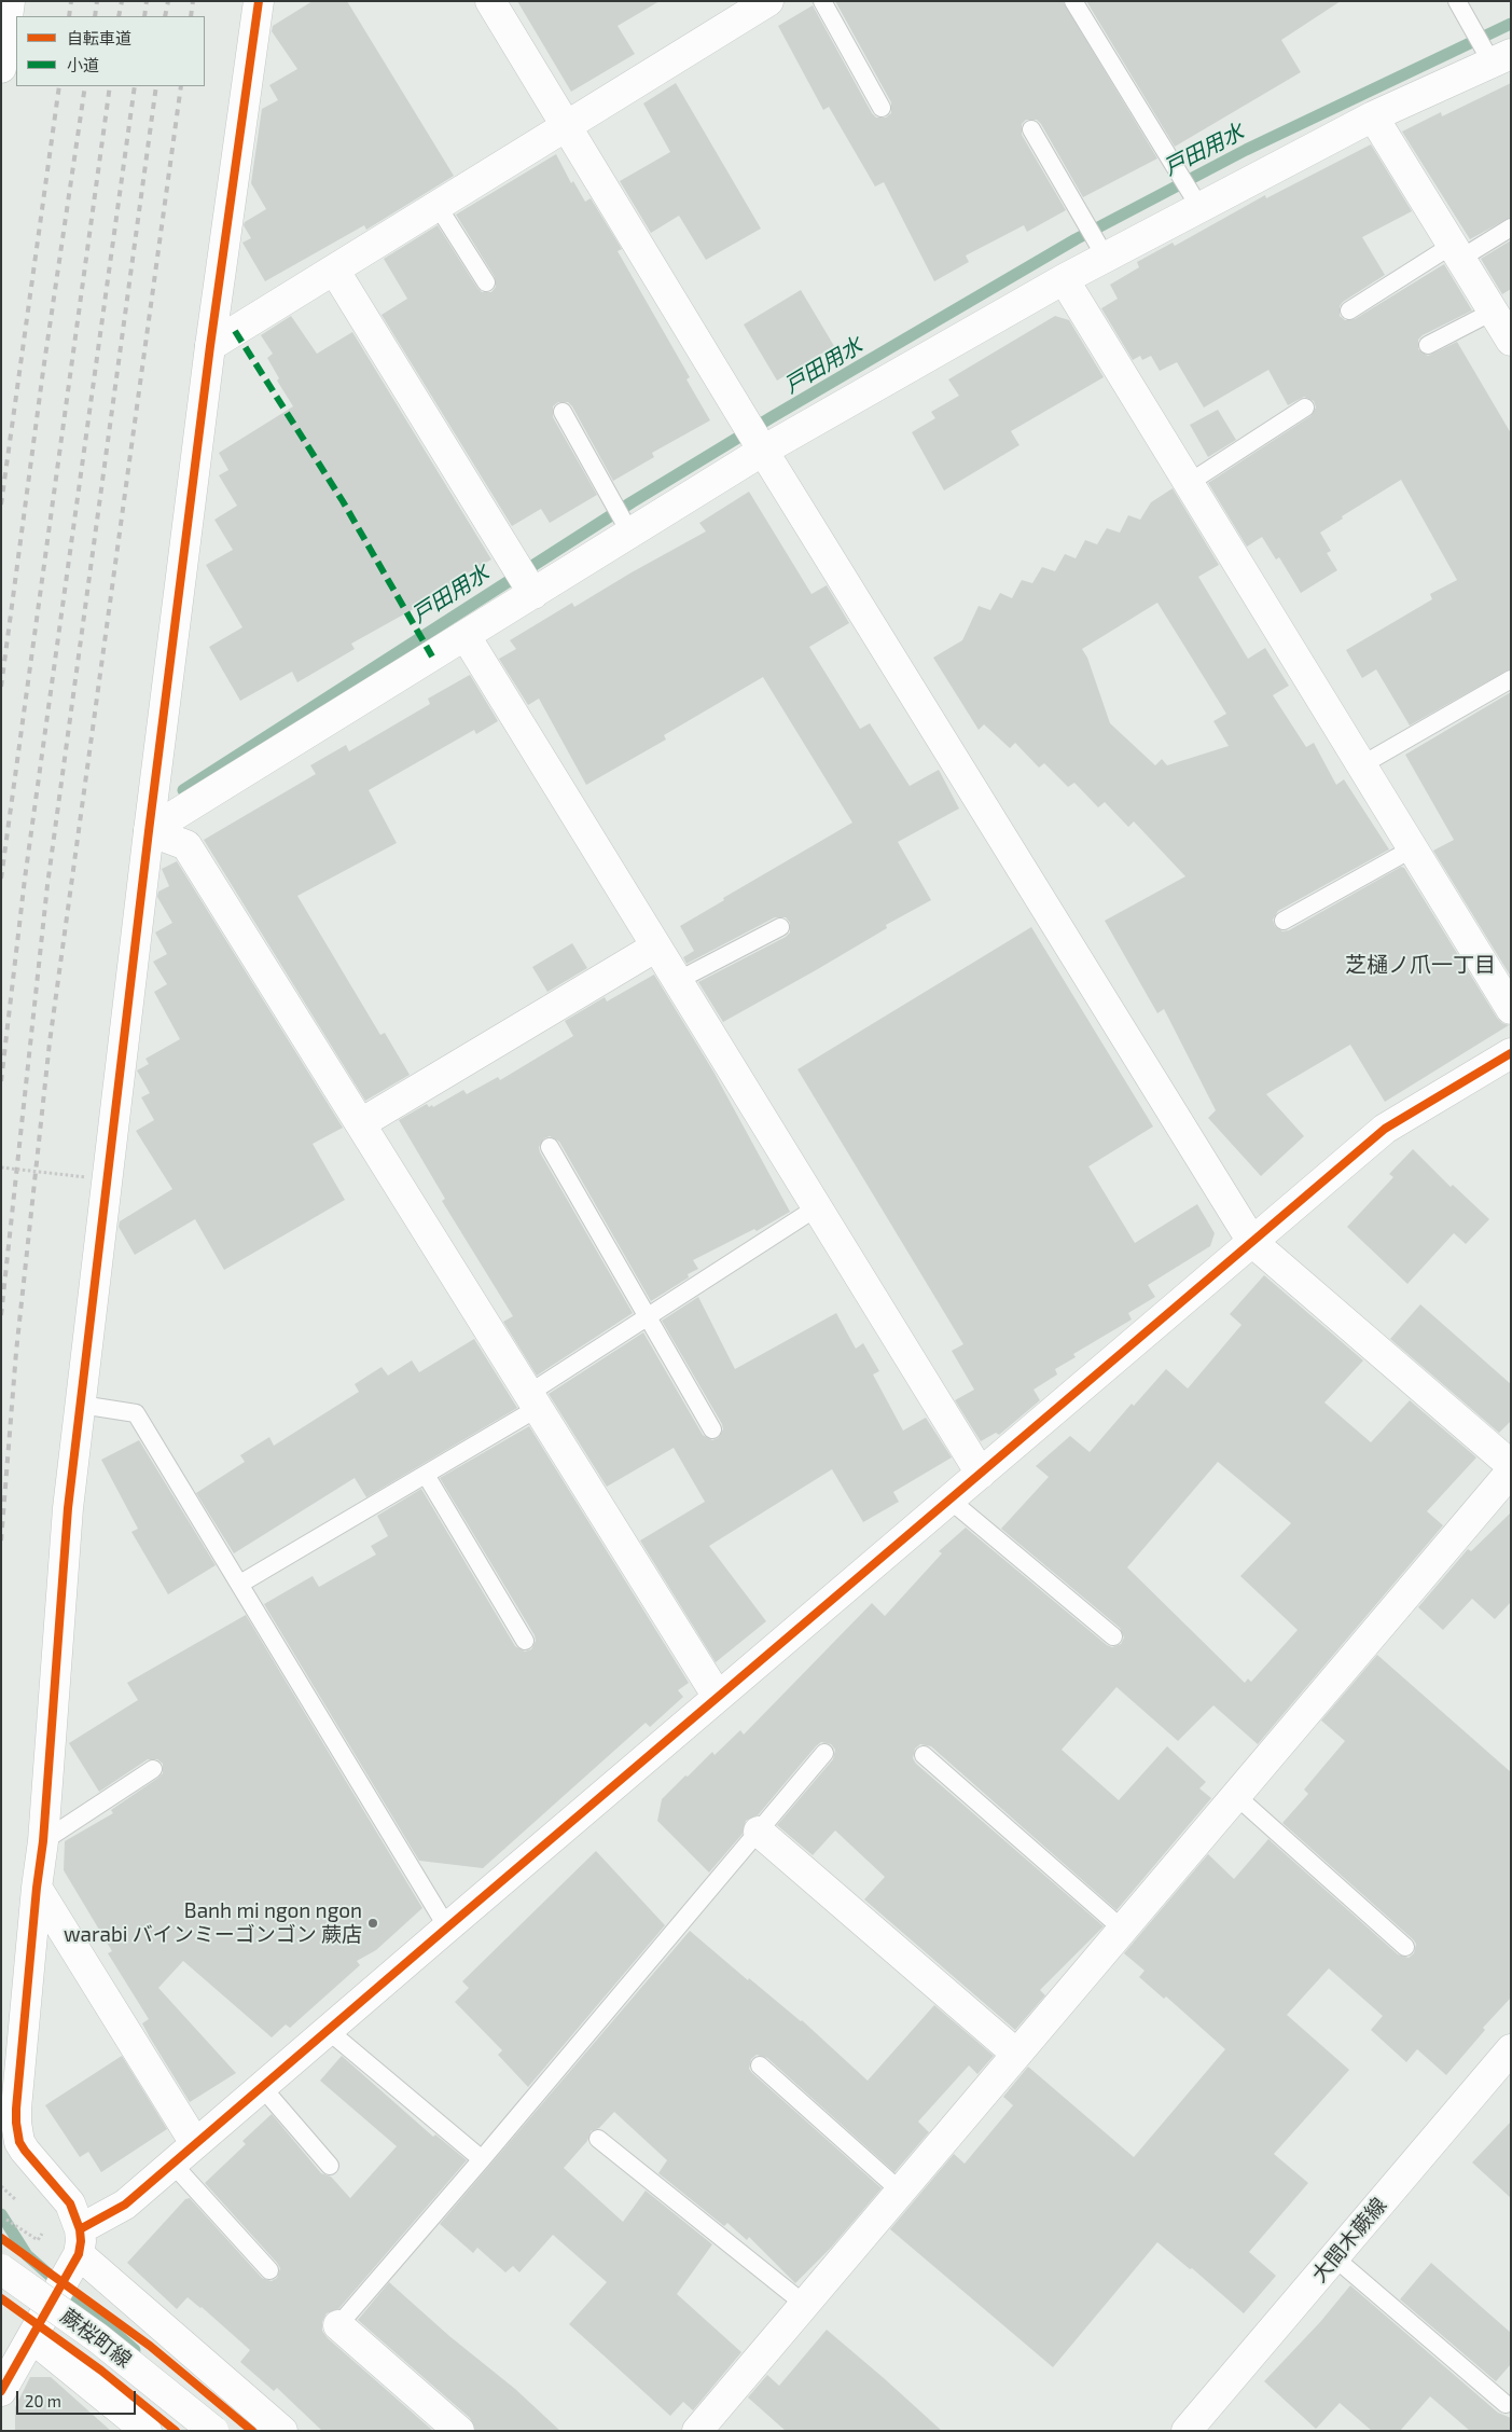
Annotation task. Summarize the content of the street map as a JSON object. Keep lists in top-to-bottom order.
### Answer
{
  "streets": {
    "street": ["大間木蕨線", "蕨桜町線"]
  },
  "districts": ["芝樋ノ爪一丁目"],
  "water": ["戸田用水"],
  "places": ["Banh mi ngon ngon warabi バインミーゴンゴン 蕨店"],
  "legend": ["自転車道", "小道"],
  "scale_bar": "20 m"
}
